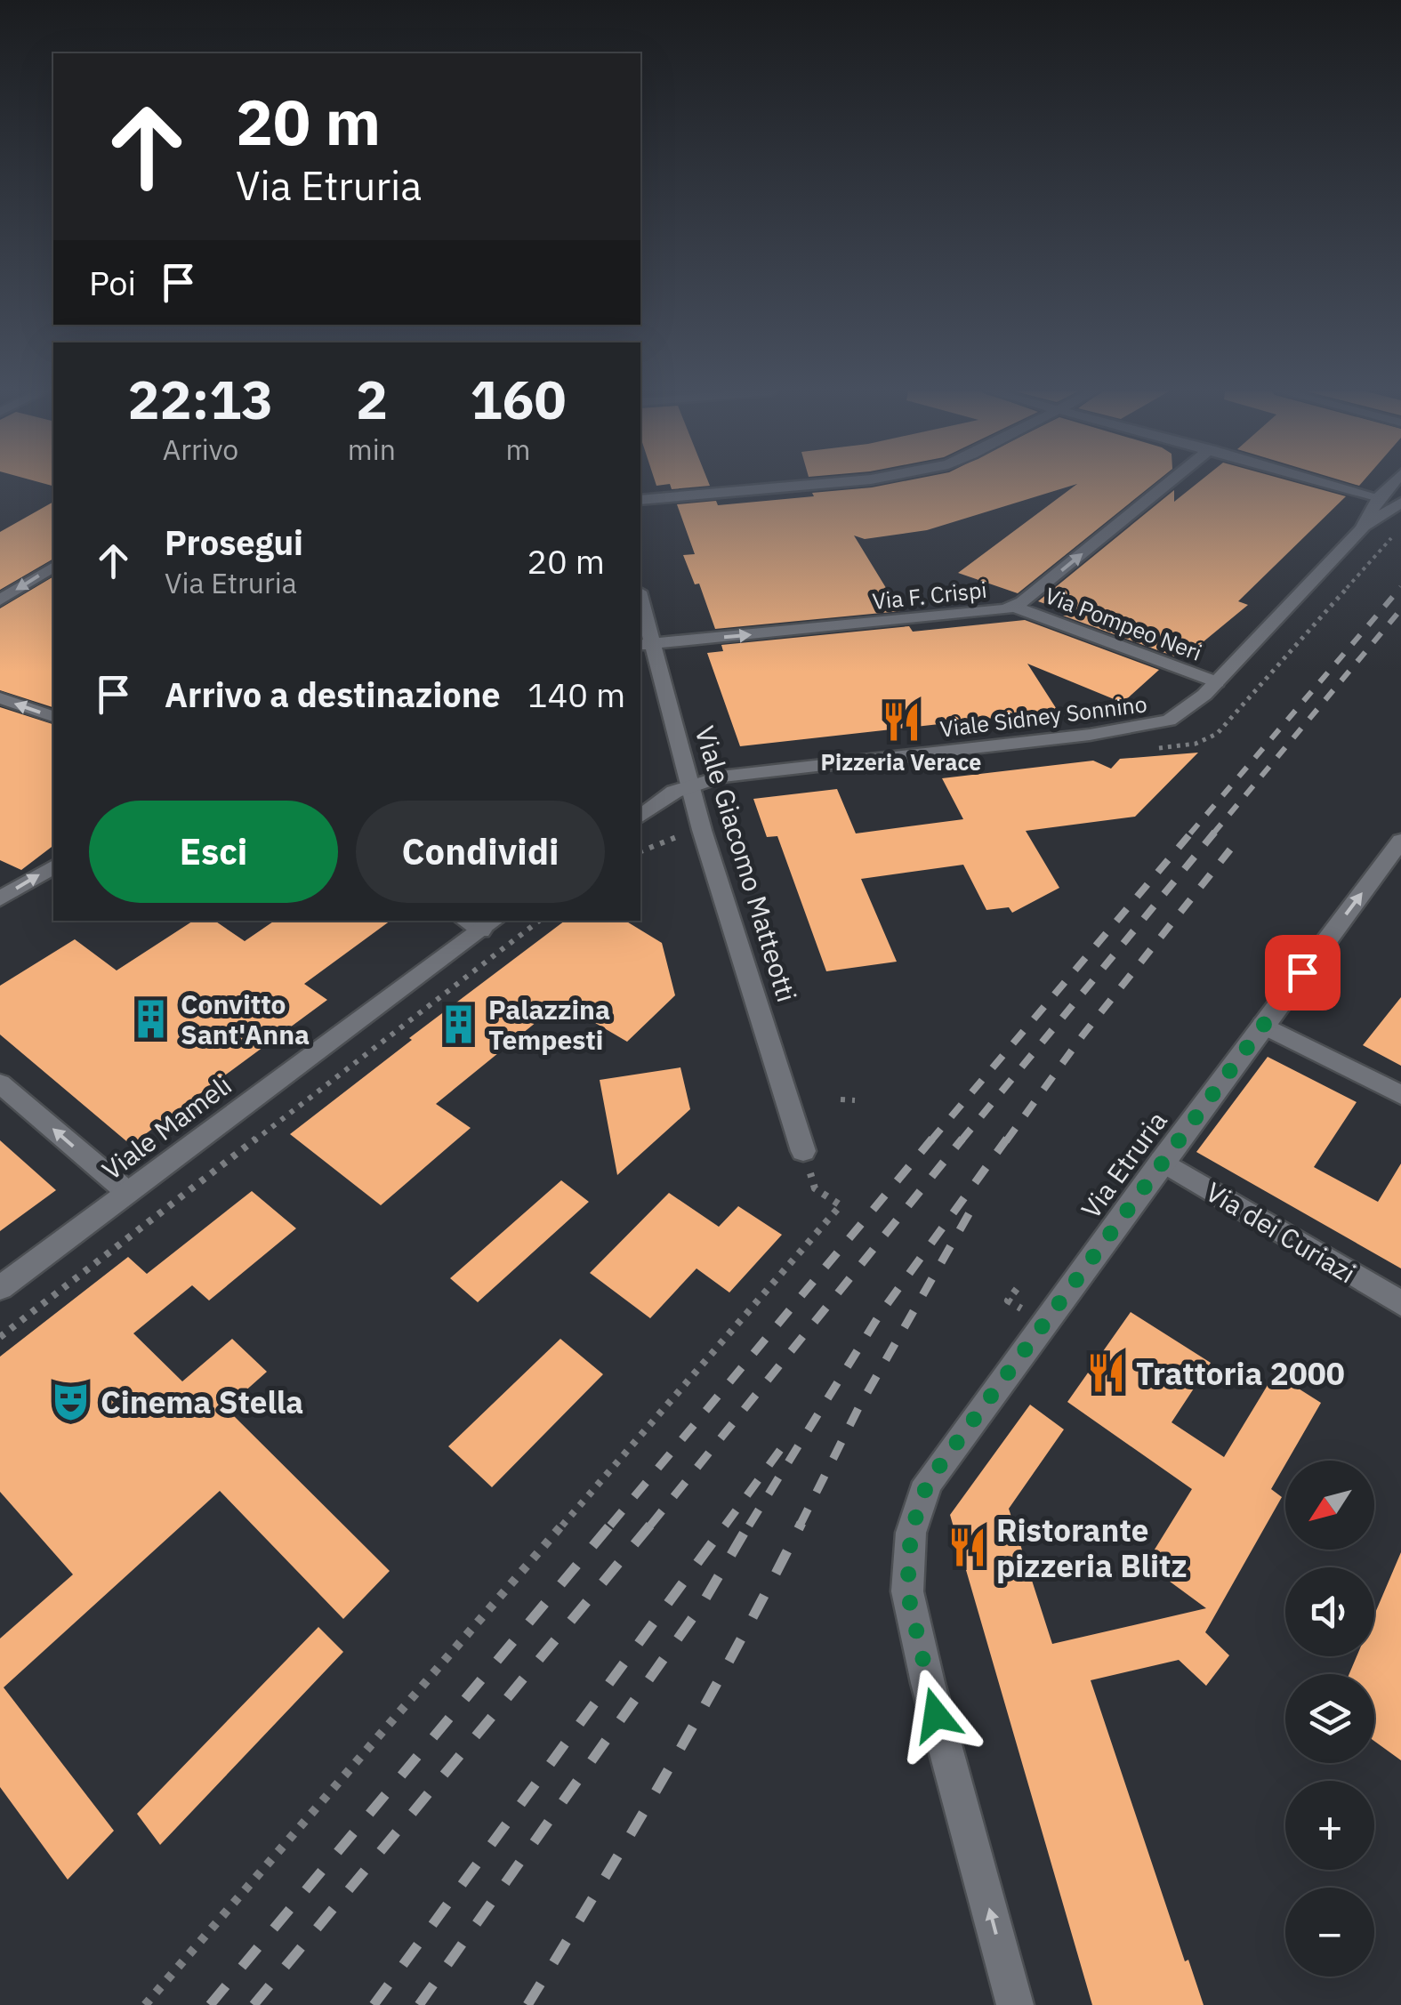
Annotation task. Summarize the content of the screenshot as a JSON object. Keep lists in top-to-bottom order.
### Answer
{
  "streets": {
    "street": [
      "Via F. Crispi",
      "Via Pompeo Neri",
      "Viale Sidney Sonnino",
      "Viale Giacomo Matteotti",
      "Viale Mameli",
      "Via Etruria",
      "Via dei Curiazi"
    ]
  },
  "crossings": [
    ["Via F. Crispi", "Via Pompeo Neri"],
    ["Via F. Crispi", "Viale Giacomo Matteotti"],
    ["Via Pompeo Neri", "Viale Sidney Sonnino"],
    ["Viale Sidney Sonnino", "Viale Giacomo Matteotti"],
    ["Via Etruria", "Via dei Curiazi"]
  ],
  "one_way": ["Via Etruria"],
  "places": {
    "restaurant": ["Pizzeria Verace", "Trattoria 2000", "Ristorante pizzeria Blitz"],
    "building": ["Convitto Sant'Anna", "Palazzina Tempesti"],
    "theatre": ["Cinema Stella"]
  },
  "north": "bottom left",
  "page": {
    "turn": ["20 m", "Via Etruria"],
    "then": "Poi",
    "eta": [
      "22:13",
      "Arrivo",
      "2",
      "min",
      "160",
      "m"
    ],
    "list": [
      {
        "name": "Prosegui",
        "note": "Via Etruria",
        "value": "20 m"
      },
      {
        "name": "Arrivo a destinazione",
        "value": "140 m"
      }
    ],
    "buttons": ["Esci", "Condividi"],
    "map_buttons": ["+", "−"]
  }
}
